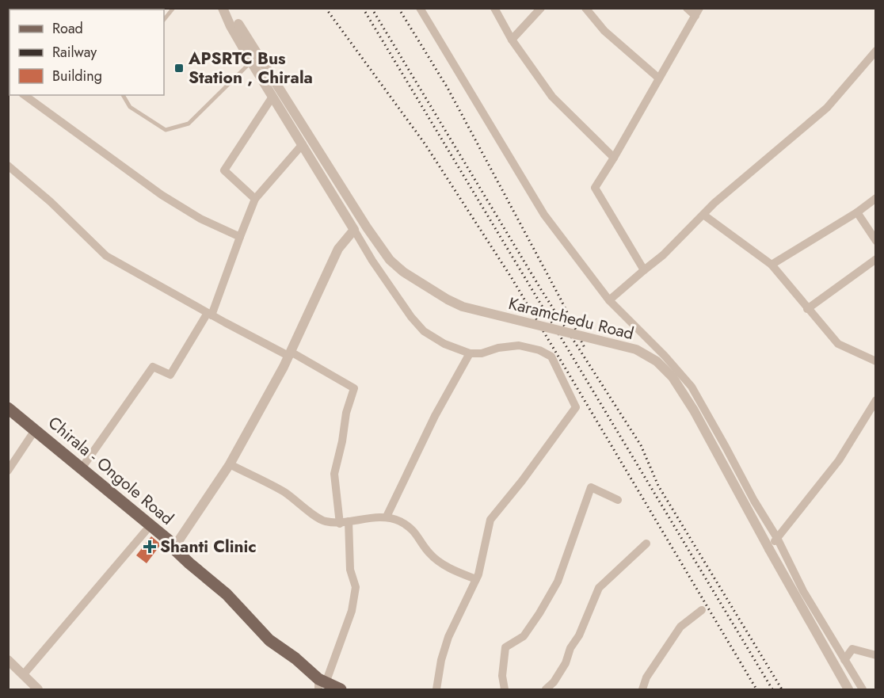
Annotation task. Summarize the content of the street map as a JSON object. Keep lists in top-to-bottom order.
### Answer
{
  "streets": {
    "main road": ["Chirala - Ongole Road"],
    "street": ["Karamchedu Road"]
  },
  "places": {
    "transit": ["APSRTC Bus Station , Chirala"],
    "health": ["Shanti Clinic"]
  },
  "legend": ["Road", "Railway", "Building"]
}
